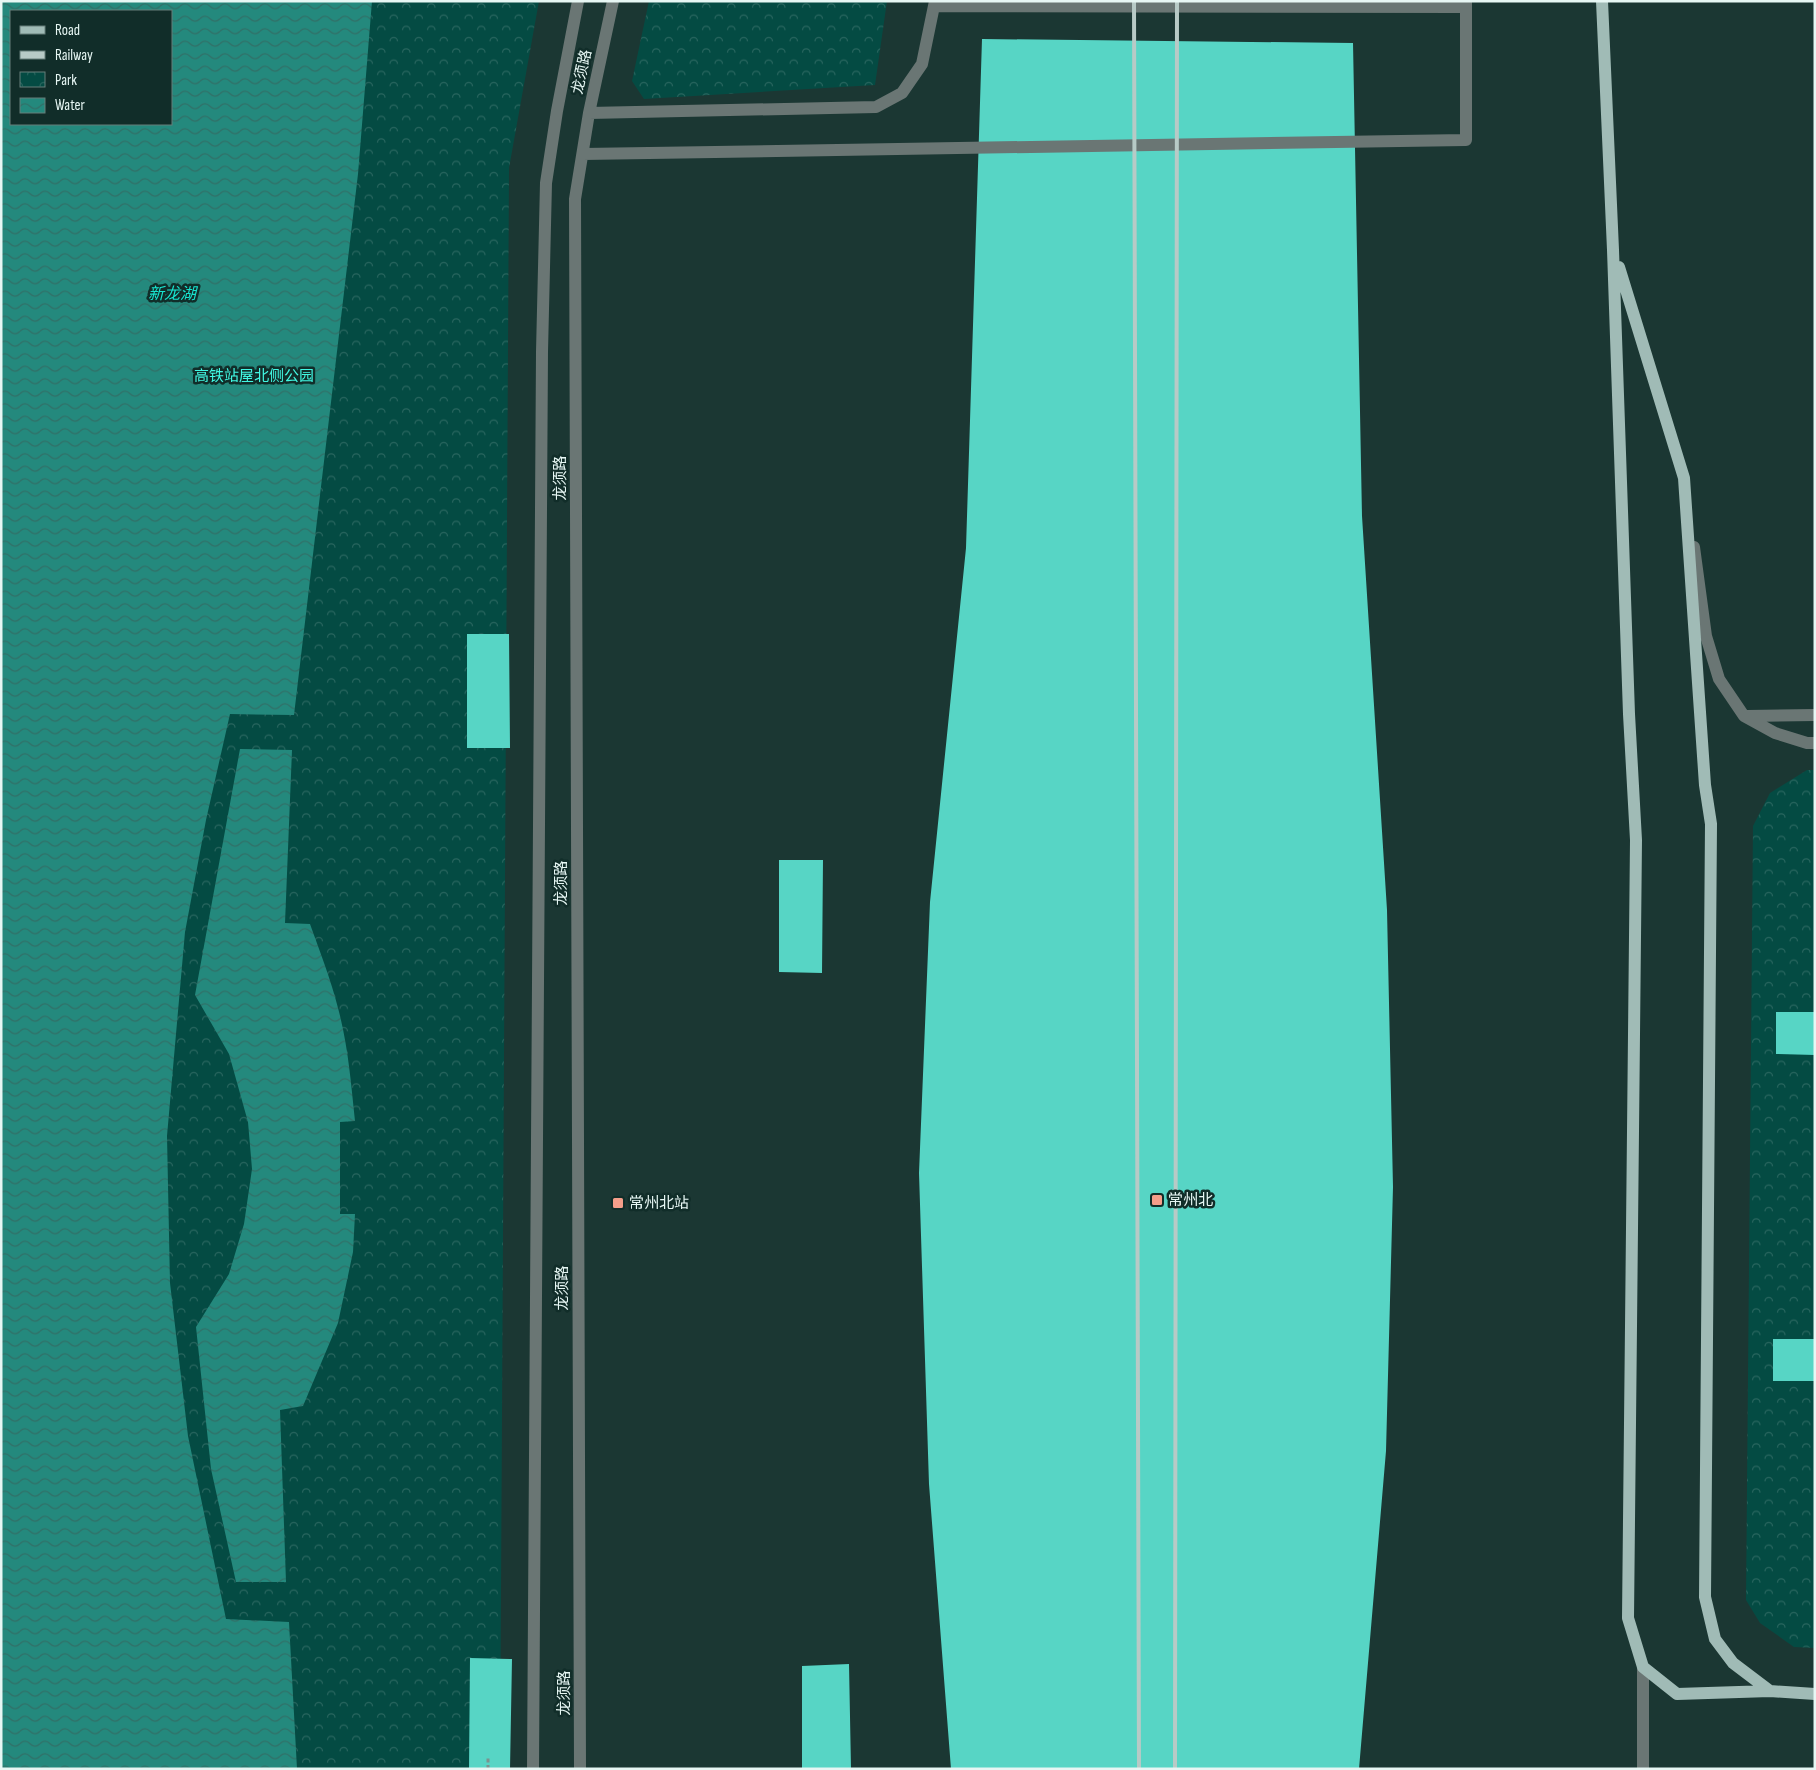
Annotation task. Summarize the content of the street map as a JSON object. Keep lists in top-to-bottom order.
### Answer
{
  "streets": {
    "street": ["龙须路"]
  },
  "water": ["新龙湖"],
  "parks": ["高铁站屋北侧公园"],
  "places": {
    "transit": ["常州北", "常州北站"]
  },
  "legend": [
    "Road",
    "Railway",
    "Park",
    "Water"
  ]
}
